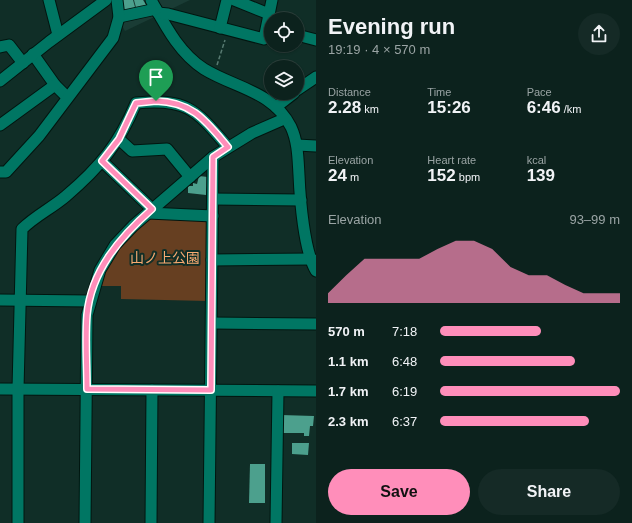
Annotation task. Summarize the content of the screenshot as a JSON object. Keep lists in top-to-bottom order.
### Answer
{
  "parks": ["山ノ上公園"],
  "page": {
    "heading": ["Evening run", "19:19 · 4 × 570 m"],
    "stats": [
      ["Distance", "2.28 km"],
      ["Time", "15:26"],
      ["Pace", "6:46 /km"],
      ["Elevation", "24 m"],
      ["Heart rate", "152 bpm"],
      ["kcal", "139"]
    ],
    "chart": ["Elevation", "93–99 m"],
    "list": [
      {
        "name": "570 m",
        "note": "7:18"
      },
      {
        "name": "1.1 km",
        "note": "6:48"
      },
      {
        "name": "1.7 km",
        "note": "6:19"
      },
      {
        "name": "2.3 km",
        "note": "6:37"
      }
    ],
    "buttons": ["Save", "Share"]
  }
}
